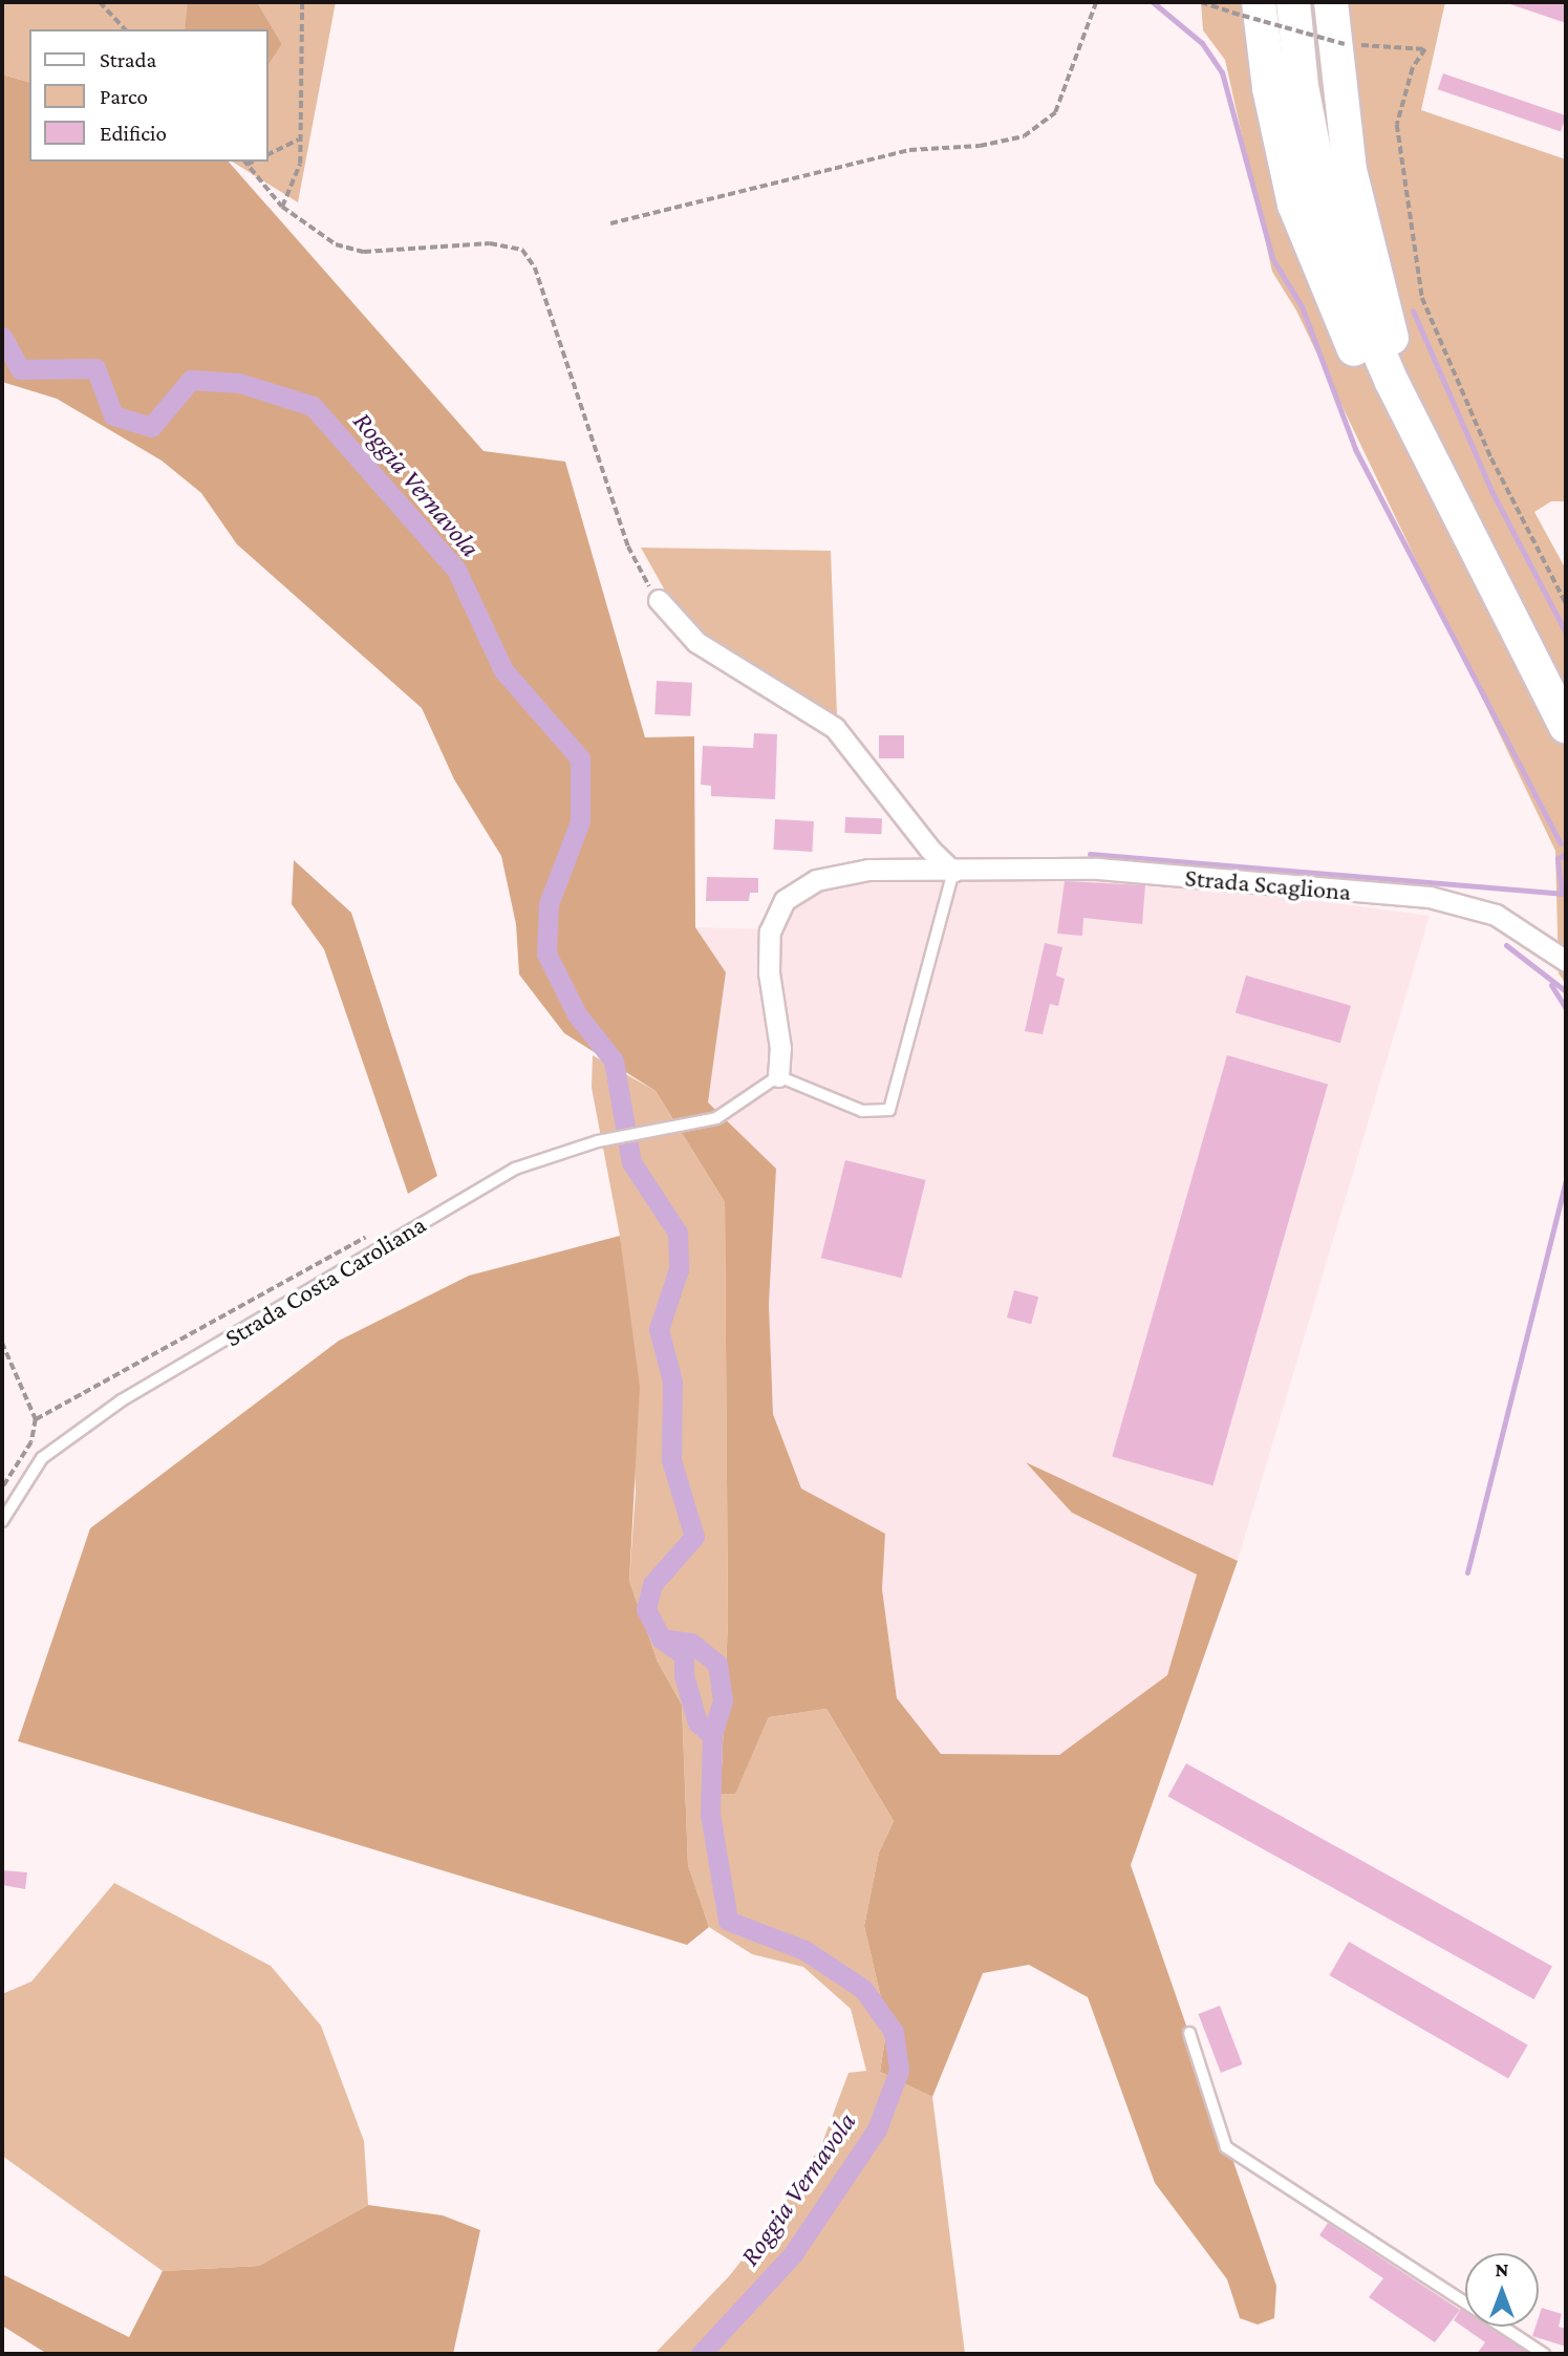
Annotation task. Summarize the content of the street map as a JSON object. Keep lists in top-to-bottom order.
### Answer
{
  "streets": {
    "street": ["Strada Scagliona"],
    "lane": ["Strada Costa Caroliana"]
  },
  "crossings": [
    ["Strada Scagliona", "Strada Costa Caroliana"]
  ],
  "water": ["Roggia Vernavola"],
  "legend": ["Strada", "Parco", "Edificio"],
  "north": "top"
}
